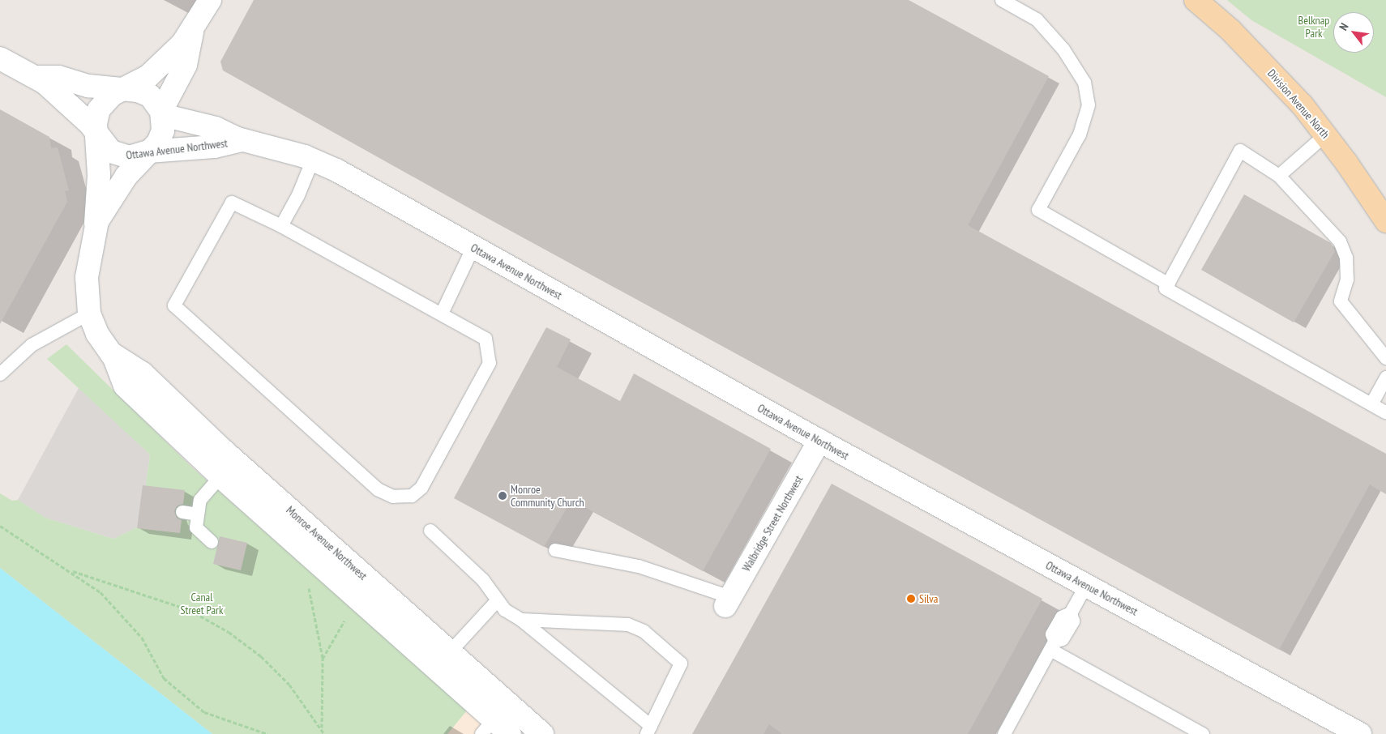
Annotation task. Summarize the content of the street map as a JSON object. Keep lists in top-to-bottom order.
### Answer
{
  "streets": {
    "main road": [
      "Division Avenue North",
      "Ottawa Avenue Northwest",
      "Walbridge Street Northwest",
      "Monroe Avenue Northwest"
    ]
  },
  "crossings": [
    ["Ottawa Avenue Northwest", "Walbridge Street Northwest"],
    ["Ottawa Avenue Northwest", "Monroe Avenue Northwest"]
  ],
  "parks": ["Belknap Park", "Canal Street Park"],
  "places": ["Monroe Community Church", "Silva"],
  "north": "top left"
}
